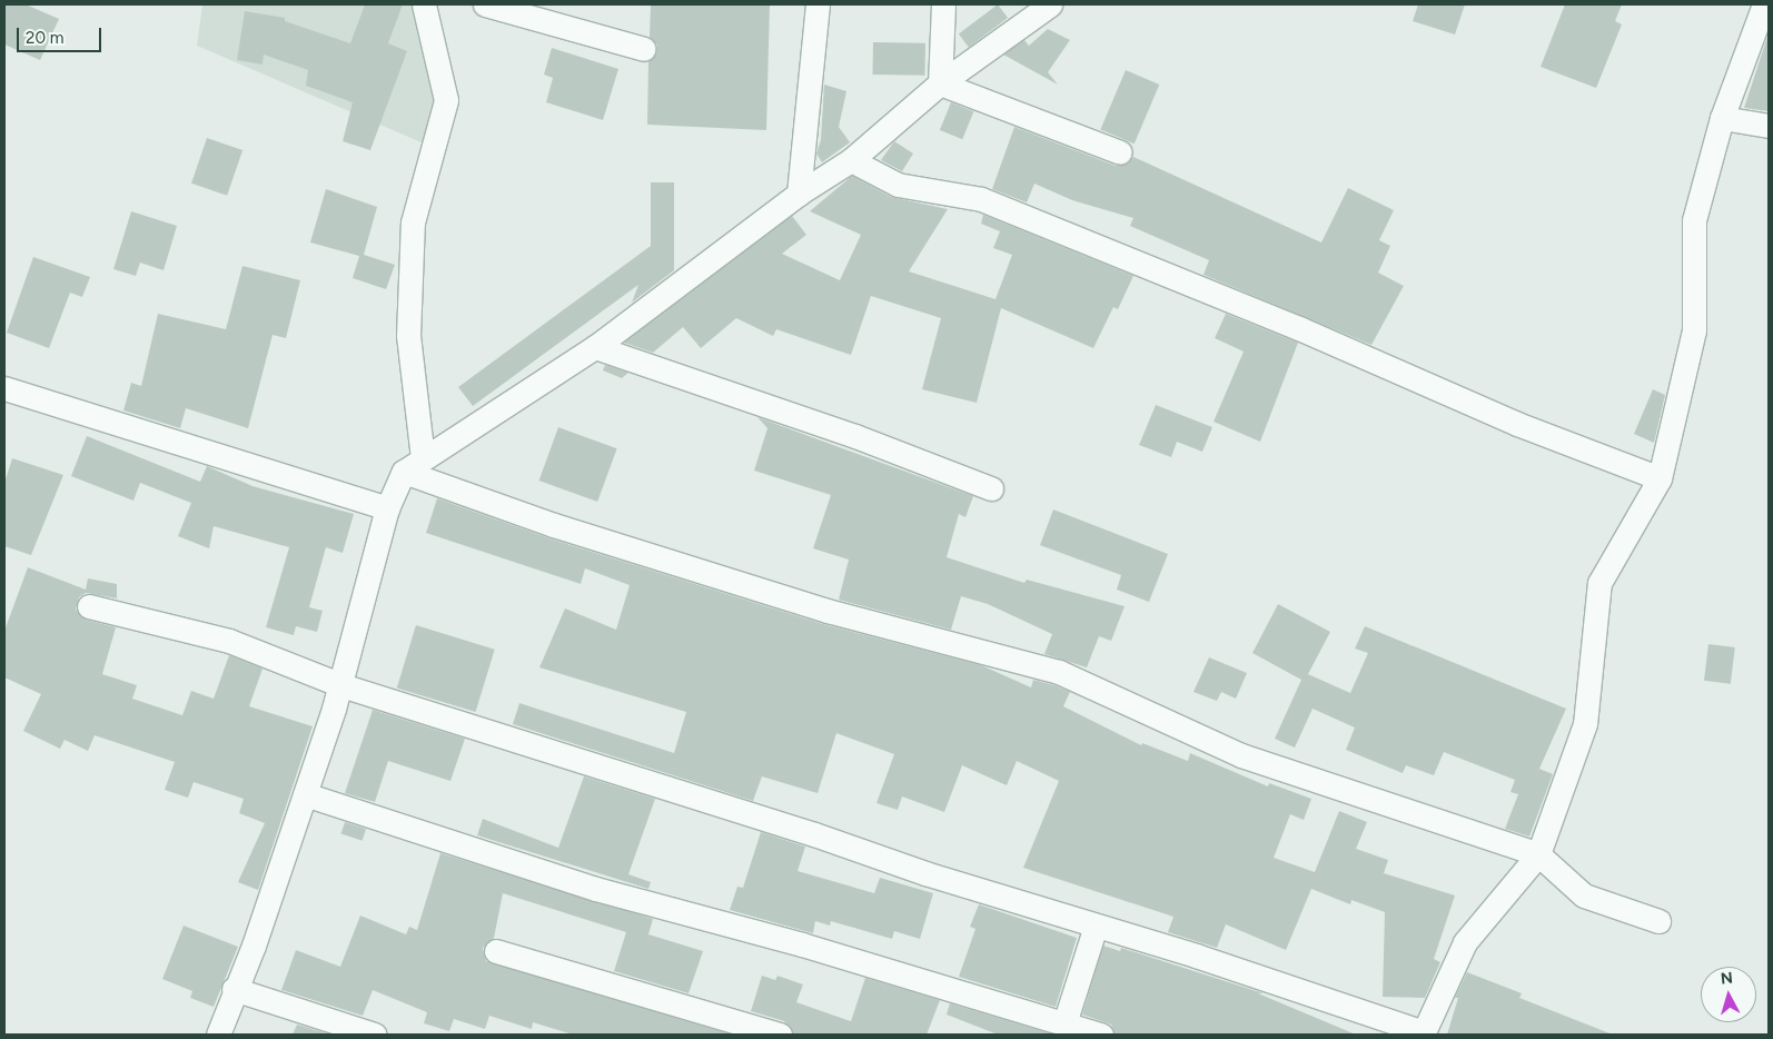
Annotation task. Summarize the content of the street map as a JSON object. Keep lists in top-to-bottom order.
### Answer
{
  "scale_bar": "20 m",
  "north": "top"
}
